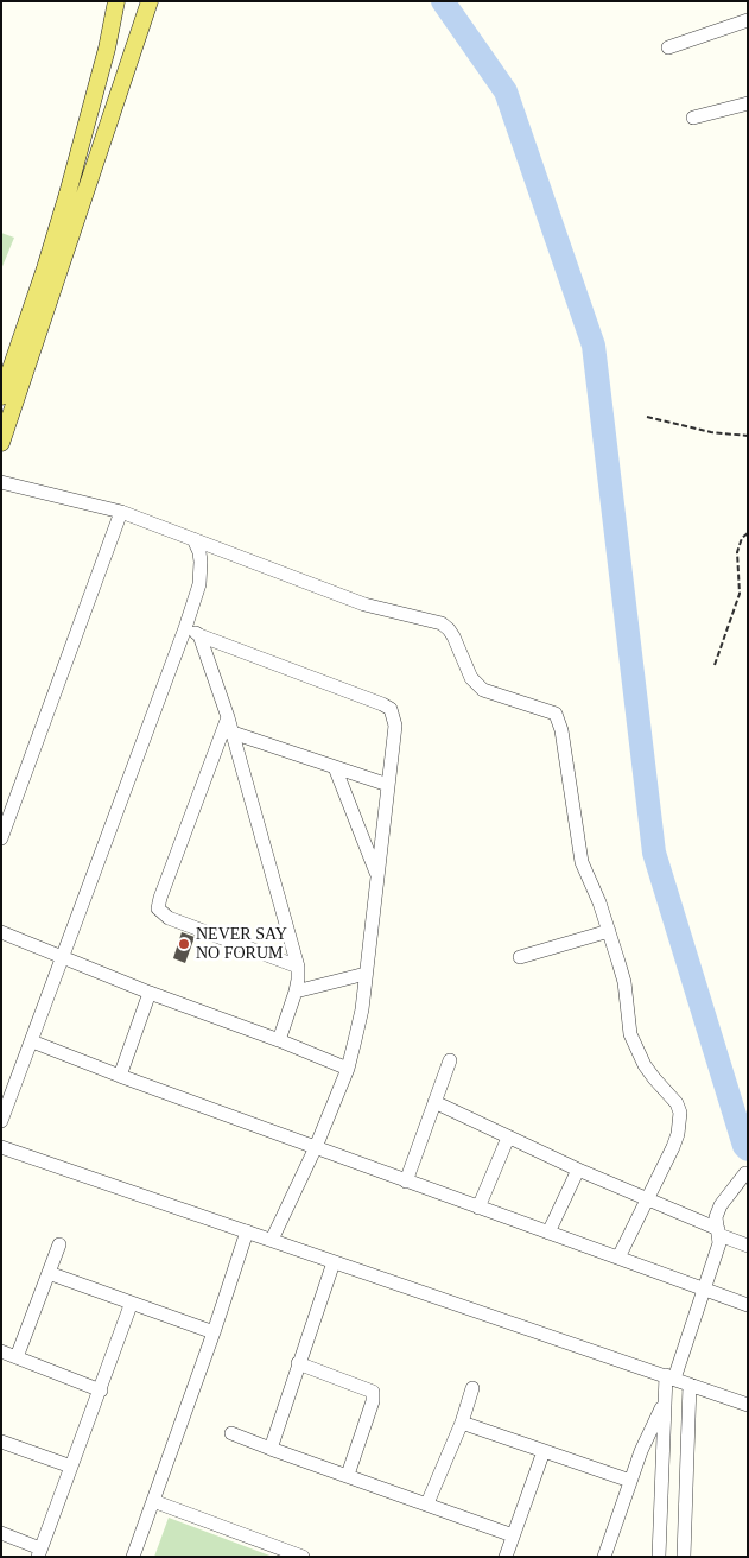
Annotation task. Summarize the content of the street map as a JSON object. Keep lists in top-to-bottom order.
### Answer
{
  "places": ["NEVER SAY NO FORUM"]
}
